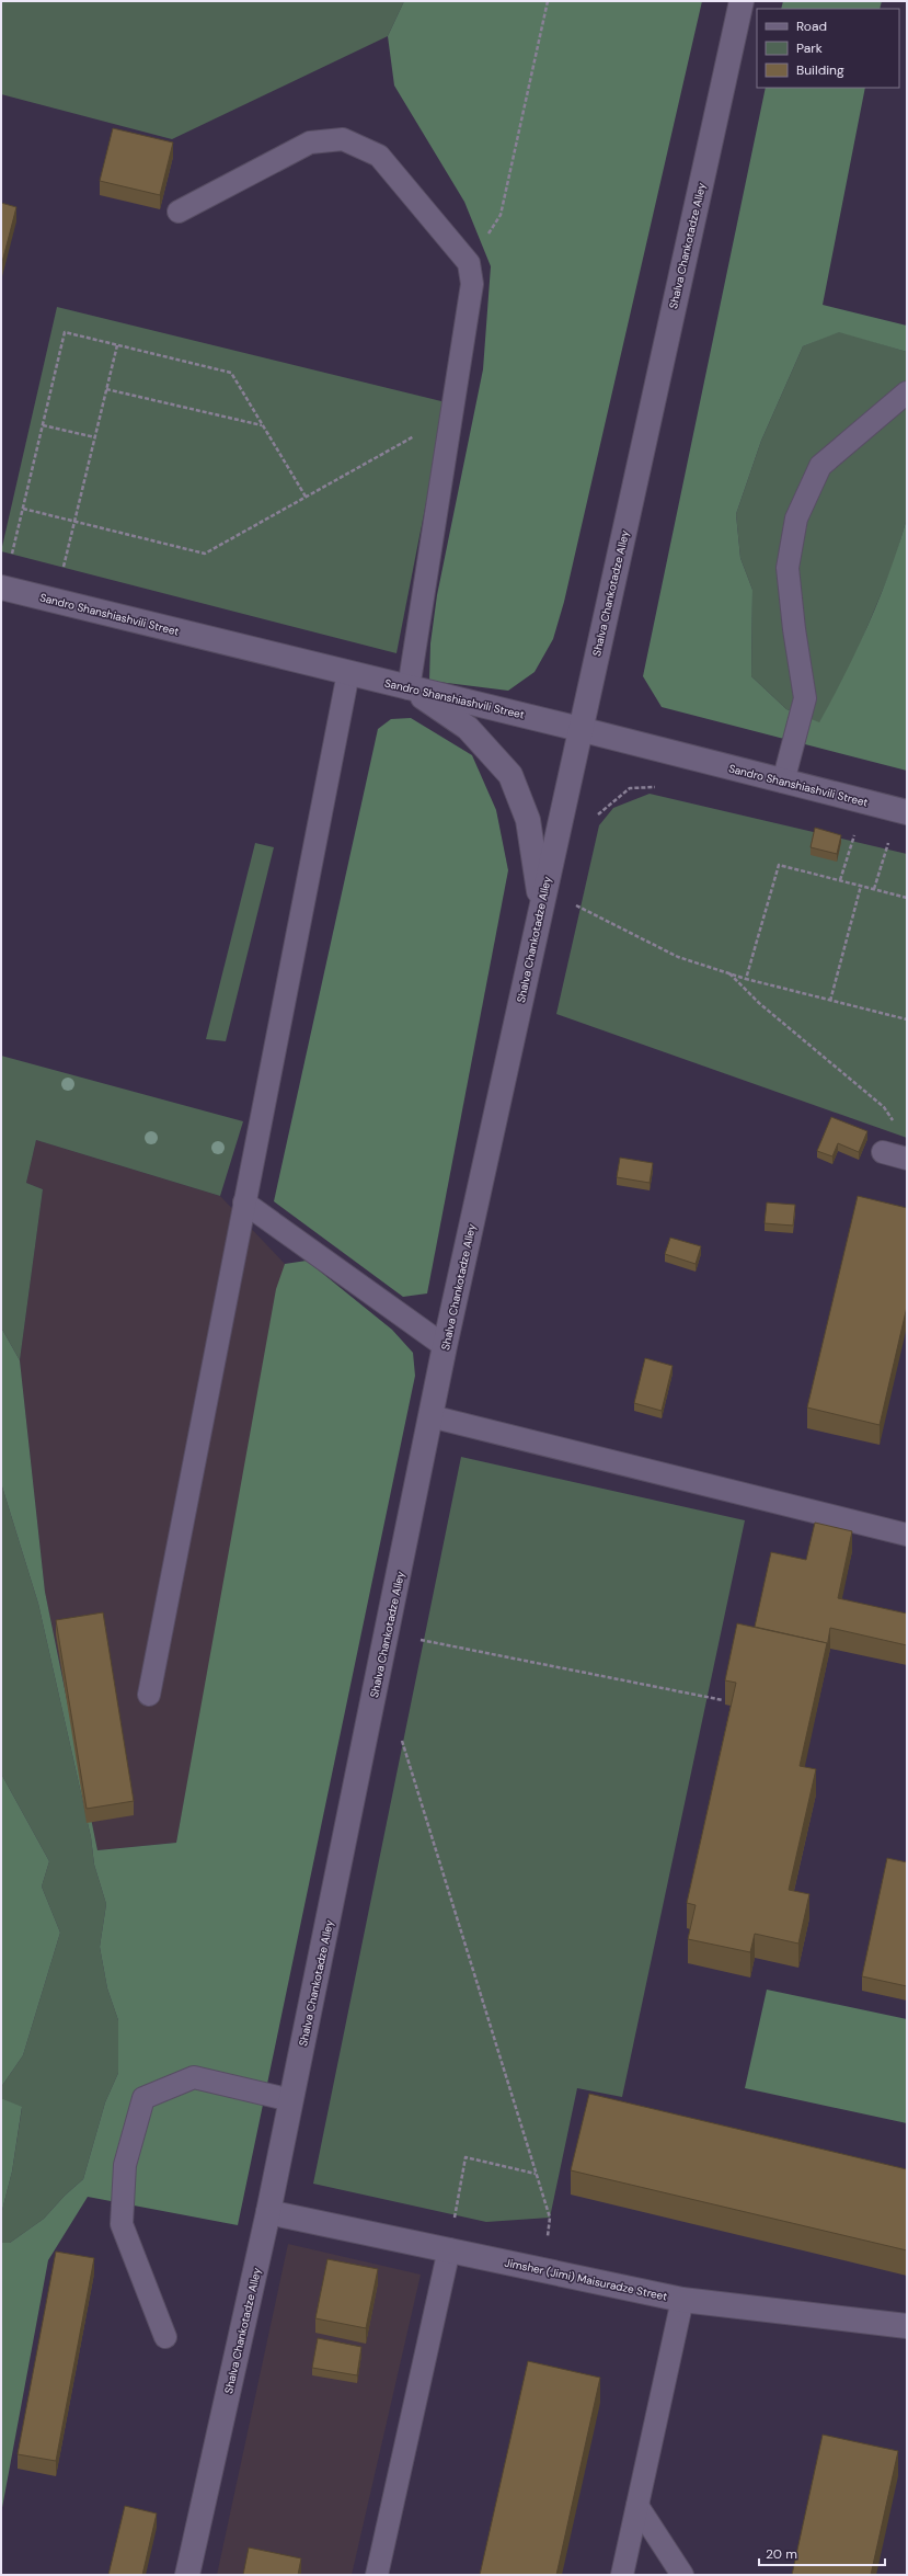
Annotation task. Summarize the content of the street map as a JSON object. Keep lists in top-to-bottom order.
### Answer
{
  "streets": {
    "street": ["Shalva Chankotadze Alley", "Sandro Shanshiashvili Street", "Jimsher (Jimi) Maisuradze Street"]
  },
  "crossings": [
    ["Shalva Chankotadze Alley", "Sandro Shanshiashvili Street"],
    ["Shalva Chankotadze Alley", "Jimsher (Jimi) Maisuradze Street"]
  ],
  "legend": ["Road", "Park", "Building"],
  "scale_bar": "20 m"
}
